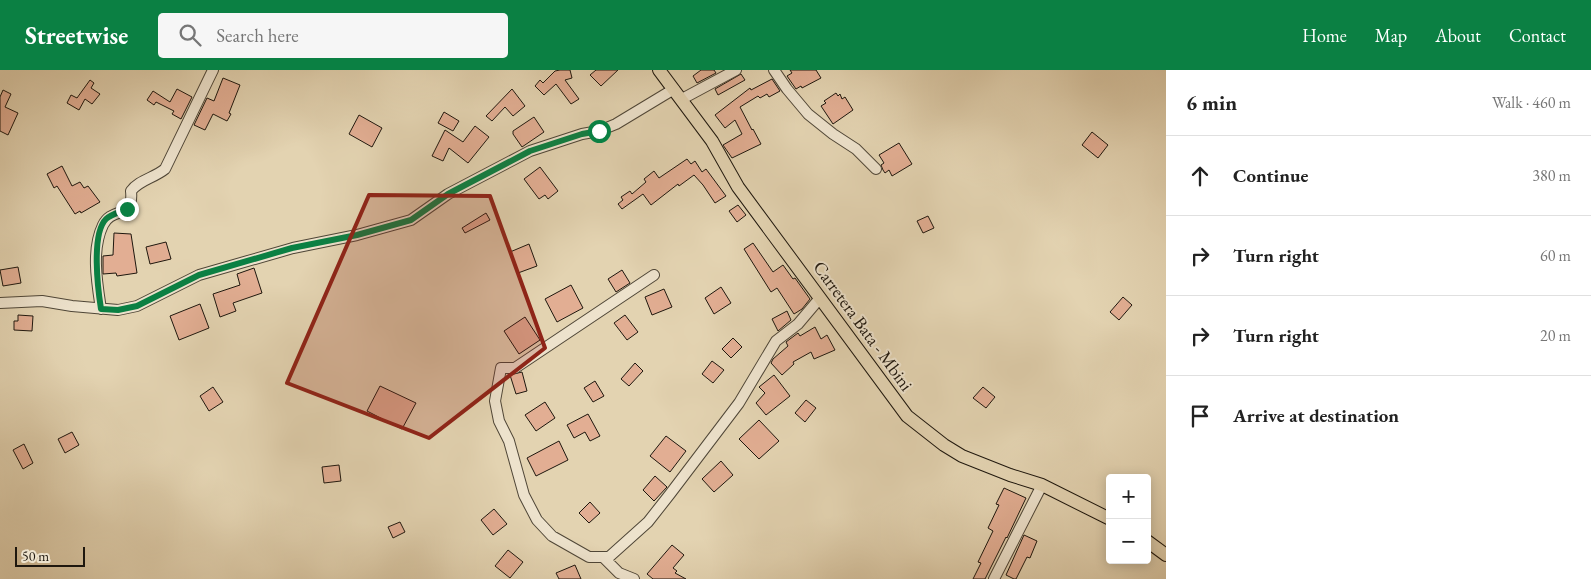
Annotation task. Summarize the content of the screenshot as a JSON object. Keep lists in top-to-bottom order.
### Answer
{
  "streets": {
    "main road": ["Carretera Bata - Mbini"]
  },
  "scale_bar": "50 m",
  "page": {
    "header": "Streetwise",
    "search": "Search here",
    "nav": [
      "Home",
      "Map",
      "About",
      "Contact"
    ],
    "heading": ["6 min", "Walk · 460 m"],
    "list": [
      ["Continue", "380 m"],
      ["Turn right", "60 m"],
      ["Turn right", "20 m"],
      "Arrive at destination"
    ],
    "map_buttons": ["+", "−"],
    "scale": "50 m"
  }
}
